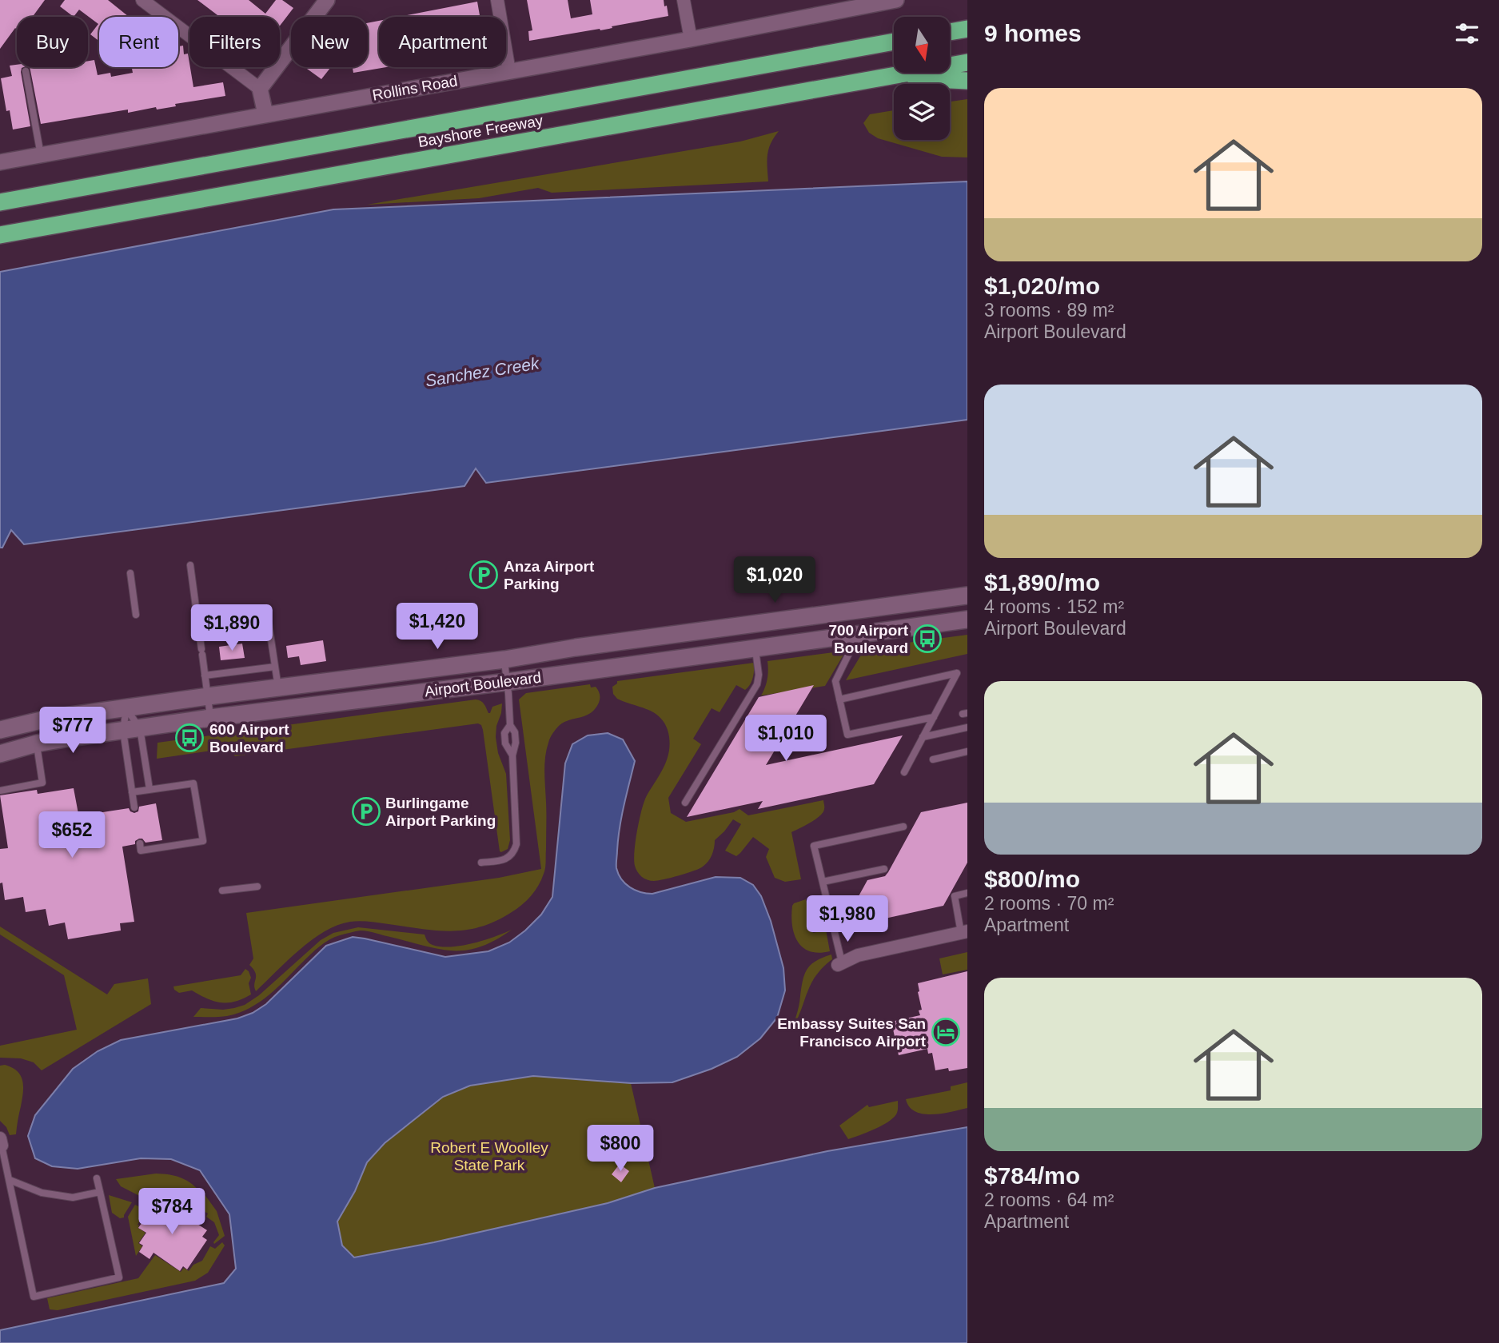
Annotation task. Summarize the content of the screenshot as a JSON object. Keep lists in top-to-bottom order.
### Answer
{
  "streets": {
    "highway": ["Bayshore Freeway"],
    "main road": ["Airport Boulevard"],
    "street": ["Rollins Road"]
  },
  "water": ["Sanchez Creek"],
  "parks": ["Robert E Woolley State Park"],
  "places": {
    "parking": ["Anza Airport Parking", "Burlingame Airport Parking"],
    "bus stop": ["700 Airport Boulevard", "600 Airport Boulevard"],
    "hotel": ["Embassy Suites San Francisco Airport"]
  },
  "north": "bottom",
  "page": {
    "heading": "9 homes",
    "chip": [
      "Buy",
      "Rent",
      "Filters",
      "New",
      "Apartment"
    ],
    "list": [
      {
        "name": "$1,020/mo",
        "note": "3 rooms · 89 m² · Airport Boulevard"
      },
      {
        "name": "$1,890/mo",
        "note": "4 rooms · 152 m² · Airport Boulevard"
      },
      {
        "name": "$800/mo",
        "note": "2 rooms · 70 m² · Apartment"
      },
      {
        "name": "$784/mo",
        "note": "2 rooms · 64 m² · Apartment"
      }
    ],
    "price": [
      "$1,020",
      "$1,420",
      "$1,890",
      "$777",
      "$1,010",
      "$652",
      "$1,980",
      "$800",
      "$784"
    ]
  }
}
